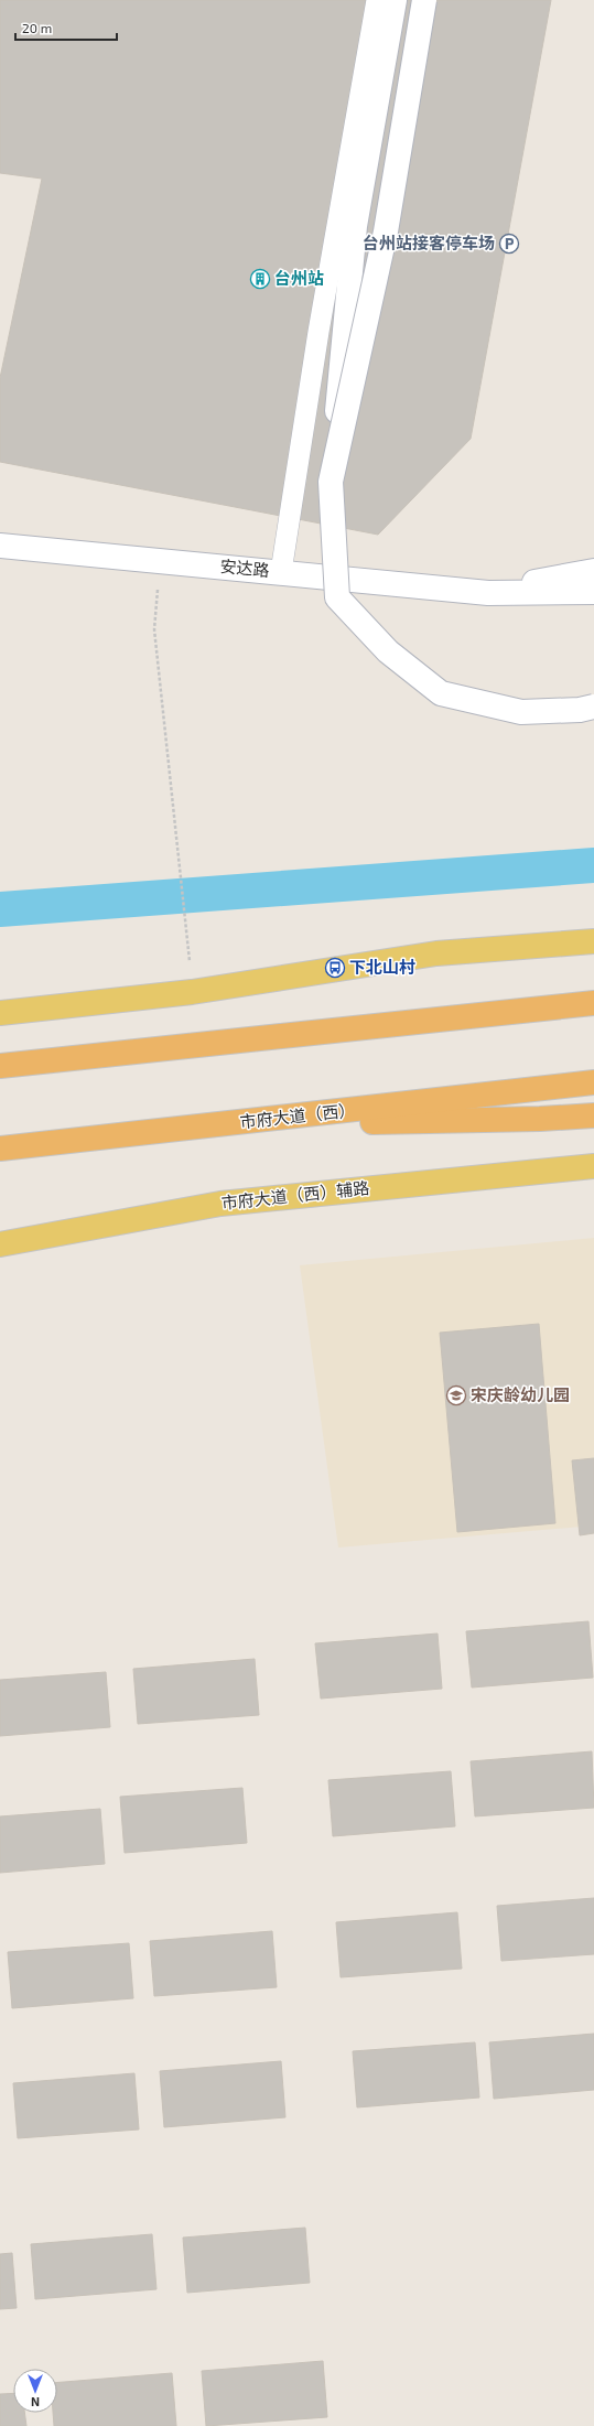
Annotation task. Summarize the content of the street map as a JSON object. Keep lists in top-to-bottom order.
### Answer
{
  "streets": {
    "highway": ["市府大道（西）"],
    "main road": ["市府大道（西）辅路"],
    "street": ["安达路"]
  },
  "places": {
    "parking": ["台州站接客停车场"],
    "building": ["台州站"],
    "bus stop": ["下北山村"],
    "school or university": ["宋庆龄幼儿园"]
  },
  "scale_bar": "20 m",
  "north": "bottom"
}
